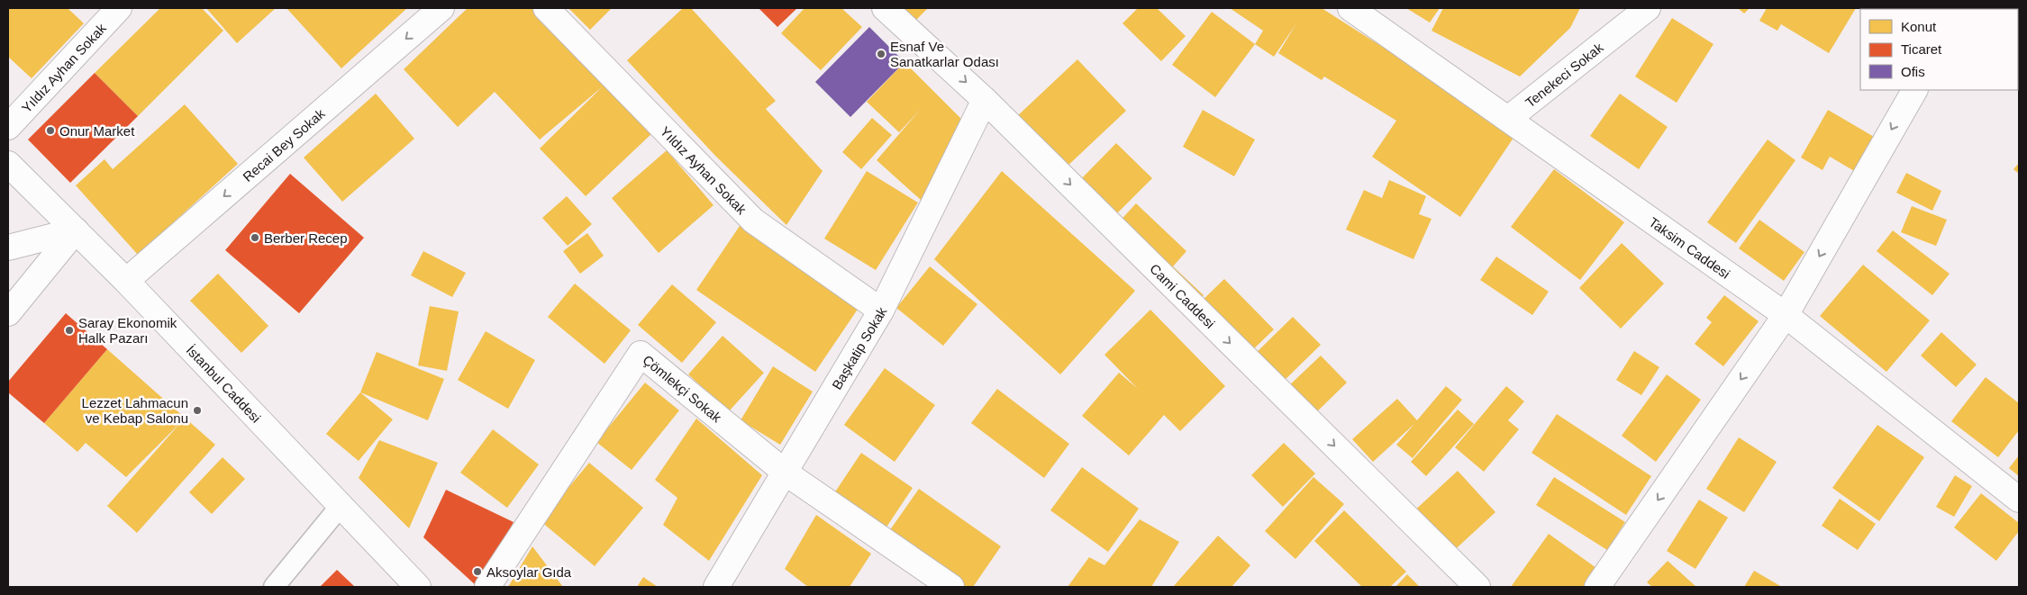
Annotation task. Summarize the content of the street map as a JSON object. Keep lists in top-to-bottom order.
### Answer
{
  "streets": {
    "main road": [
      "Yıldız Ayhan Sokak",
      "Tenekeci Sokak",
      "Recai Bey Sokak",
      "Taksim Caddesi",
      "Cami Caddesi",
      "Başkatip Sokak",
      "İstanbul Caddesi",
      "Çömlekçi Sokak"
    ]
  },
  "crossings": [
    ["Yıldız Ayhan Sokak", "Başkatip Sokak"],
    ["Tenekeci Sokak", "Taksim Caddesi"],
    ["Recai Bey Sokak", "İstanbul Caddesi"],
    ["Cami Caddesi", "Başkatip Sokak"],
    ["Başkatip Sokak", "Çömlekçi Sokak"]
  ],
  "one_way": ["Recai Bey Sokak", "Cami Caddesi"],
  "places": [
    "Esnaf Ve Sanatkarlar Odası",
    "Onur Market",
    "Berber Recep",
    "Saray Ekonomik Halk Pazarı",
    "Lezzet Lahmacun ve Kebap Salonu",
    "Aksoylar Gıda"
  ],
  "legend": ["Konut", "Ticaret", "Ofis"]
}
